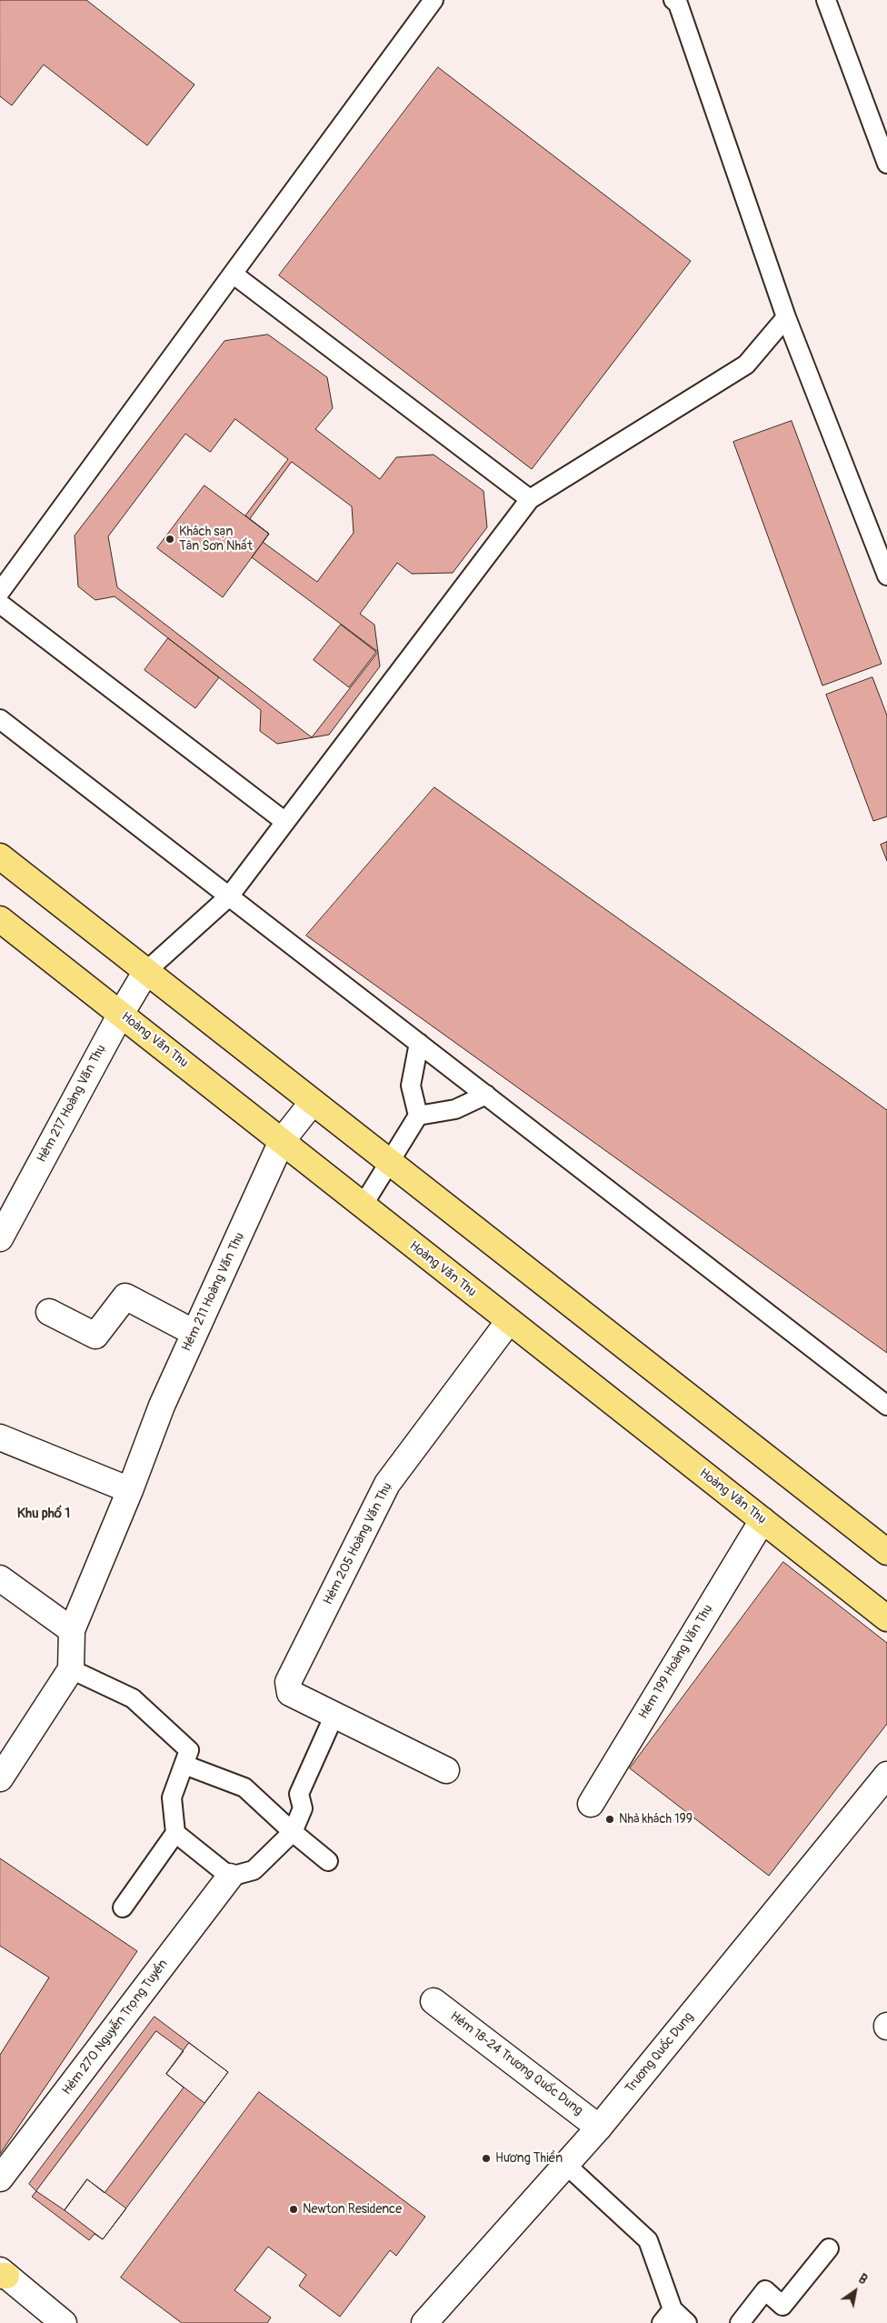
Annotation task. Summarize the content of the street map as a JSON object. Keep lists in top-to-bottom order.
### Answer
{
  "streets": {
    "main road": ["Hoàng Văn Thụ"],
    "street": [
      "Hẻm 217 Hoàng Văn Thụ",
      "Hẻm 211 Hoàng Văn Thụ",
      "Hẻm 205 Hoàng Văn Thụ",
      "Hẻm 199 Hoàng Văn Thụ",
      "Hẻm 270 Nguyễn Trọng Tuyển",
      "Trương Quốc Dung",
      "Hẻm 18-24 Trương Quốc Dung"
    ]
  },
  "crossings": [
    ["Hoàng Văn Thụ", "Hẻm 217 Hoàng Văn Thụ"],
    ["Hoàng Văn Thụ", "Hẻm 211 Hoàng Văn Thụ"],
    ["Hoàng Văn Thụ", "Hẻm 205 Hoàng Văn Thụ"],
    ["Hoàng Văn Thụ", "Hẻm 199 Hoàng Văn Thụ"],
    ["Trương Quốc Dung", "Hẻm 18-24 Trương Quốc Dung"]
  ],
  "districts": ["Khu phố 1"],
  "places": [
    "Khách sạn Tân Sơn Nhất",
    "Nhà khách 199",
    "Hương Thiền",
    "Newton Residence"
  ],
  "north": "top right"
}
